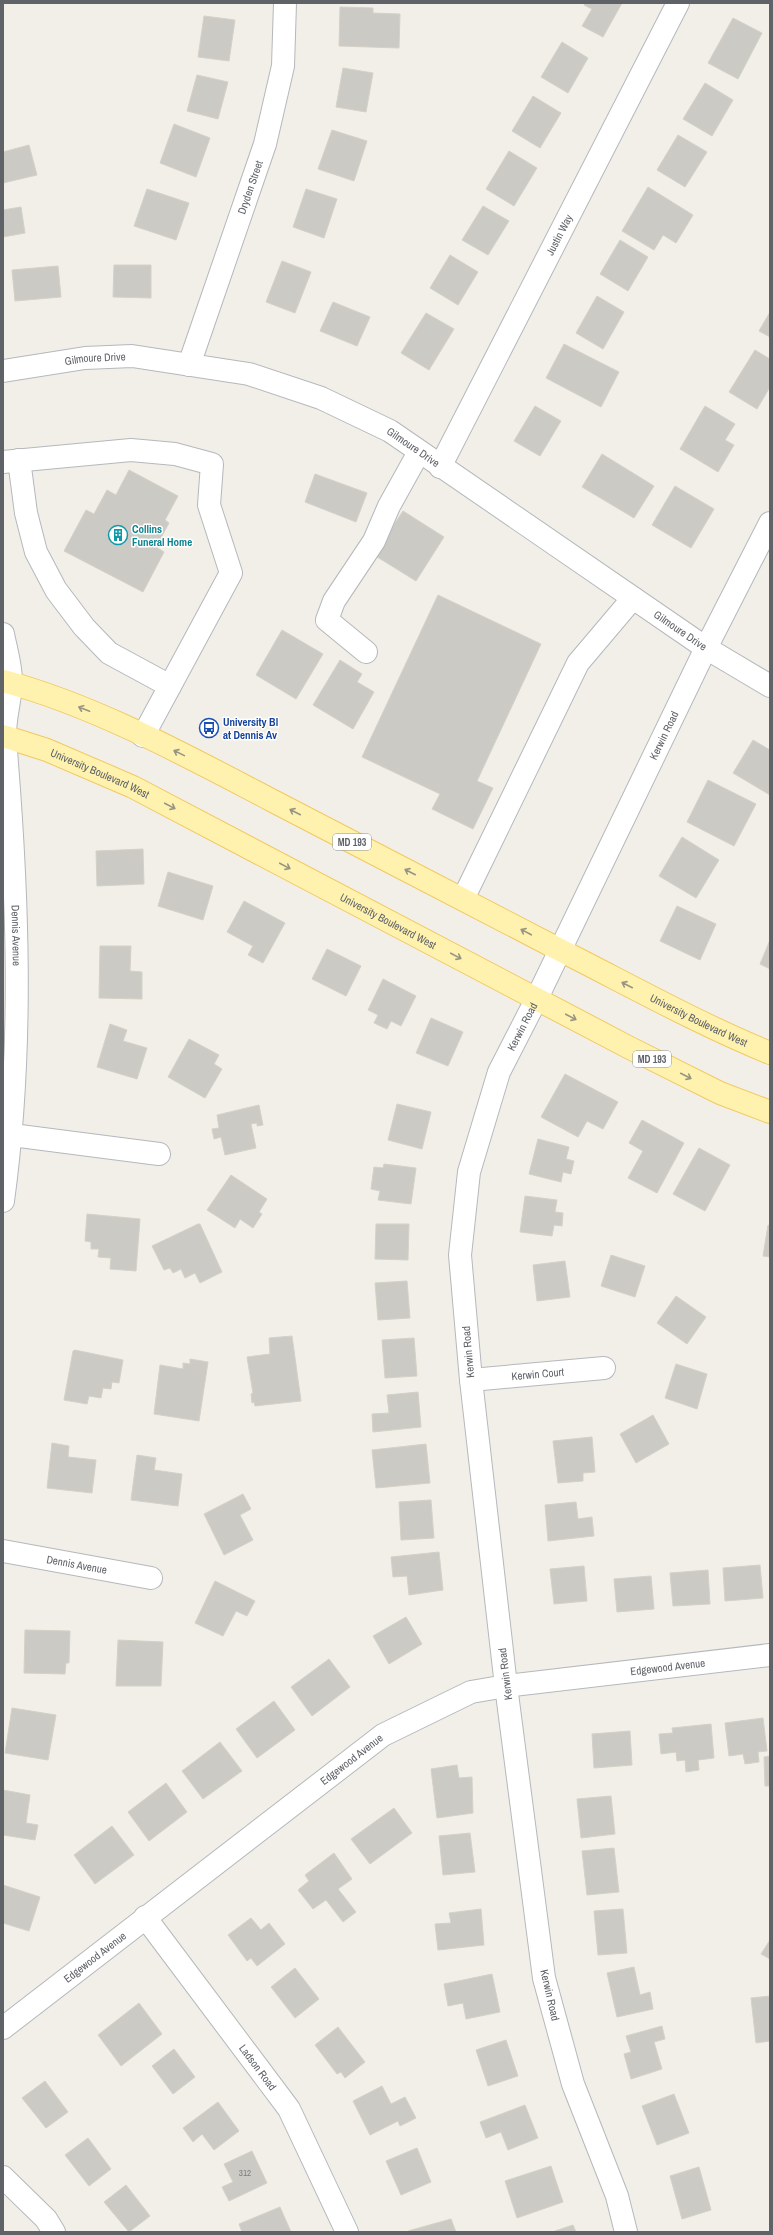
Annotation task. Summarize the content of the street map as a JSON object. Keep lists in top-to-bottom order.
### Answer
{
  "streets": {
    "main road": ["University Boulevard West", "MD 193"],
    "street": [
      "Dryden Street",
      "Justin Way",
      "Gilmoure Drive",
      "Kerwin Road",
      "Dennis Avenue",
      "Kerwin Court",
      "Edgewood Avenue",
      "Ladson Road"
    ]
  },
  "crossings": [
    ["Dryden Street", "Gilmoure Drive"],
    ["Justin Way", "Gilmoure Drive"],
    ["Gilmoure Drive", "Kerwin Road"],
    ["Kerwin Road", "University Boulevard West"],
    ["Kerwin Road", "Kerwin Court"],
    ["Kerwin Road", "Edgewood Avenue"],
    ["University Boulevard West", "Dennis Avenue"],
    ["Edgewood Avenue", "Ladson Road"]
  ],
  "places": {
    "building": ["Collins Funeral Home"],
    "bus stop": ["University Bl at Dennis Av"]
  },
  "house_numbers": ["312"]
}
